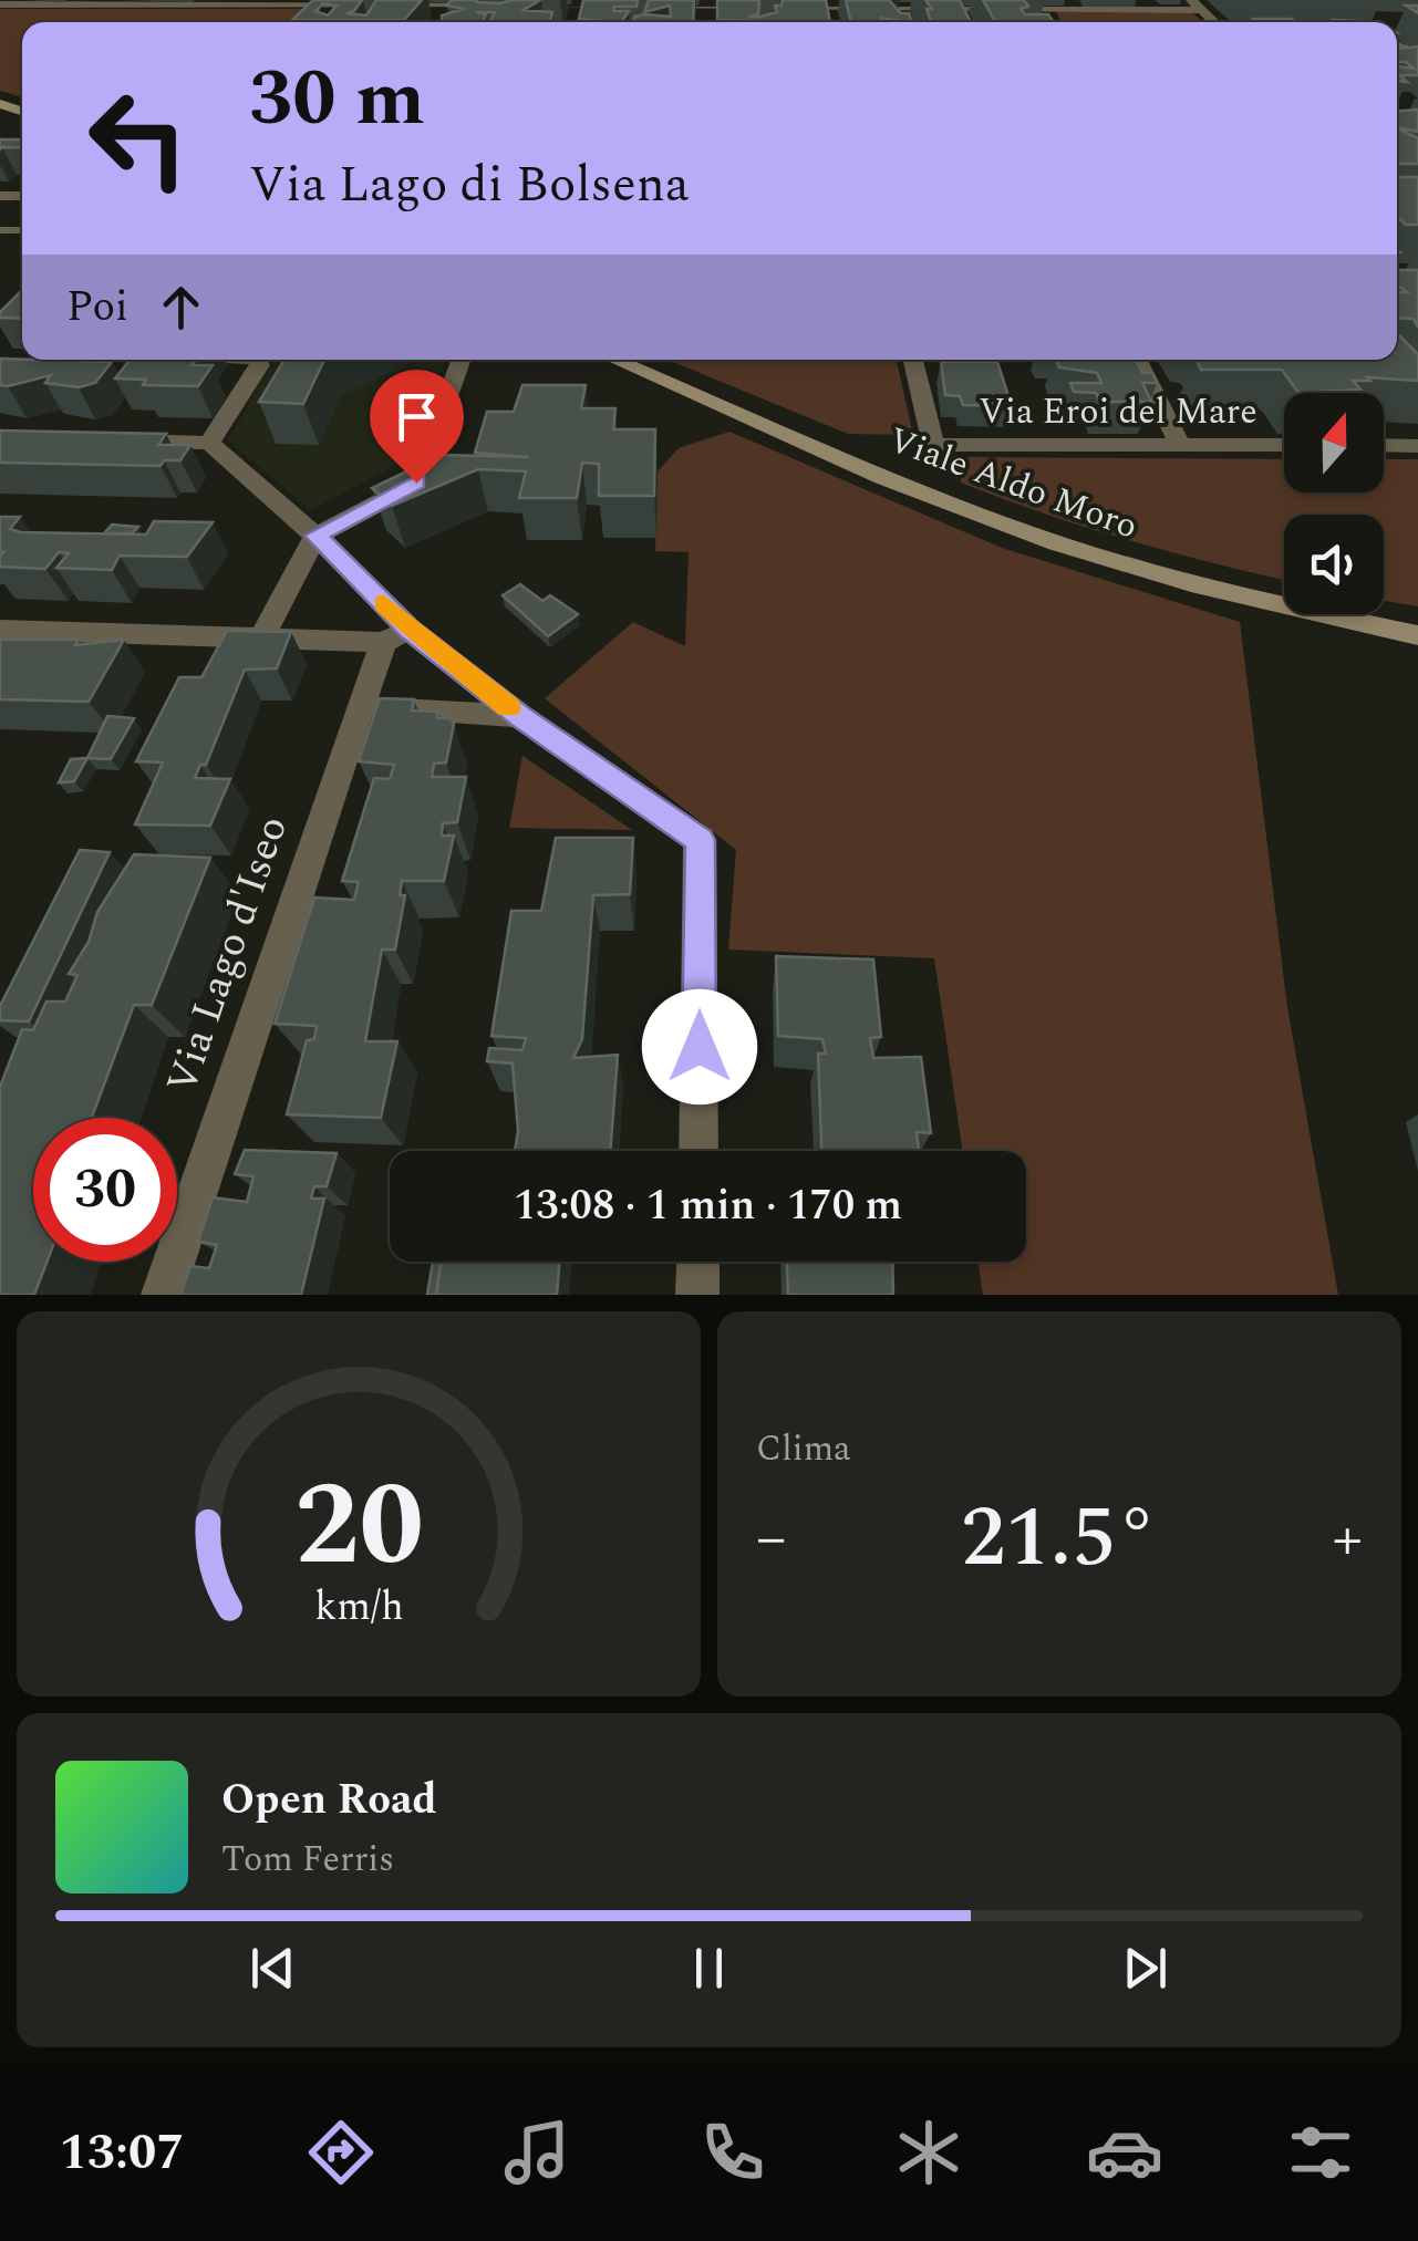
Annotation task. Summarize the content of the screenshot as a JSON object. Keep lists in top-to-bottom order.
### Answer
{
  "streets": {
    "main road": ["Viale Aldo Moro"],
    "street": ["Via Eroi del Mare", "Via Lago d'Iseo"]
  },
  "north": "top",
  "page": {
    "turn": ["30 m", "Via Lago di Bolsena"],
    "then": "Poi",
    "limit": "30",
    "trip": "13:08 · 1 min · 170 m",
    "tile": "Clima",
    "heat": ["−", "21.5°", "+"],
    "song": ["Open Road", "Tom Ferris"],
    "tabs": "13:07",
    "gauge": ["20", "km/h"]
  }
}
